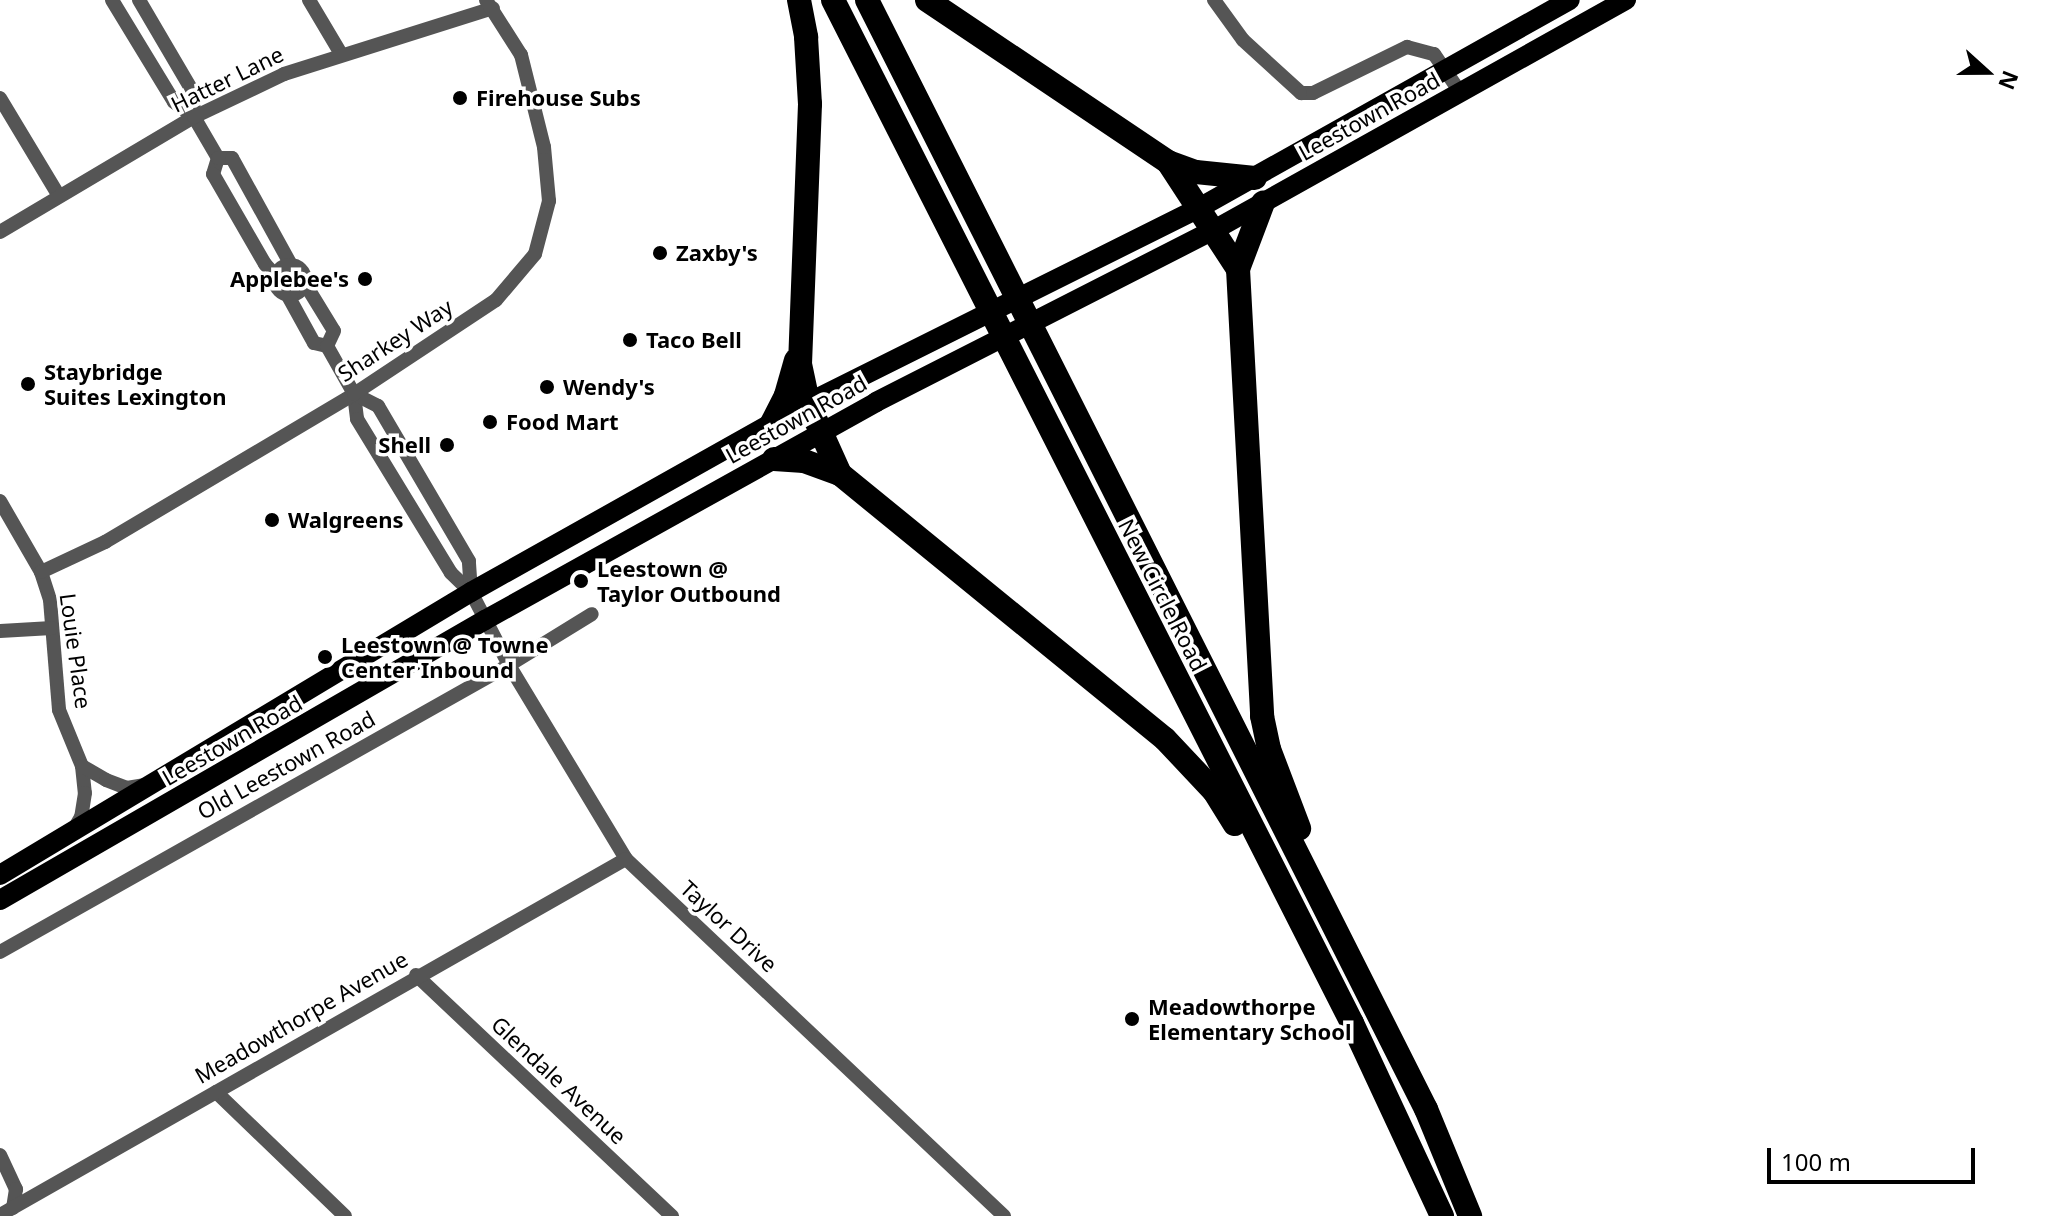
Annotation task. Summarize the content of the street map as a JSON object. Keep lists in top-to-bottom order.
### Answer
{
  "streets": {
    "highway": ["New Circle Road"],
    "main road": ["Leestown Road"],
    "street": [
      "Hatter Lane",
      "Sharkey Way",
      "Louie Place",
      "Old Leestown Road",
      "Taylor Drive",
      "Meadowthorpe Avenue",
      "Glendale Avenue"
    ]
  },
  "crossings": [
    ["Hatter Lane", "Sharkey Way"],
    ["Leestown Road", "Louie Place"],
    ["Leestown Road", "Taylor Drive"],
    ["Sharkey Way", "Louie Place"],
    ["Old Leestown Road", "Taylor Drive"],
    ["Taylor Drive", "Meadowthorpe Avenue"],
    ["Meadowthorpe Avenue", "Glendale Avenue"]
  ],
  "places": [
    "Firehouse Subs",
    "Zaxby's",
    "Applebee's",
    "Taco Bell",
    "Staybridge Suites Lexington",
    "Wendy's",
    "Food Mart",
    "Shell",
    "Walgreens",
    "Leestown @ Taylor Outbound",
    "Leestown @ Towne Center Inbound",
    "Meadowthorpe Elementary School"
  ],
  "scale_bar": "100 m",
  "north": "right"
}
